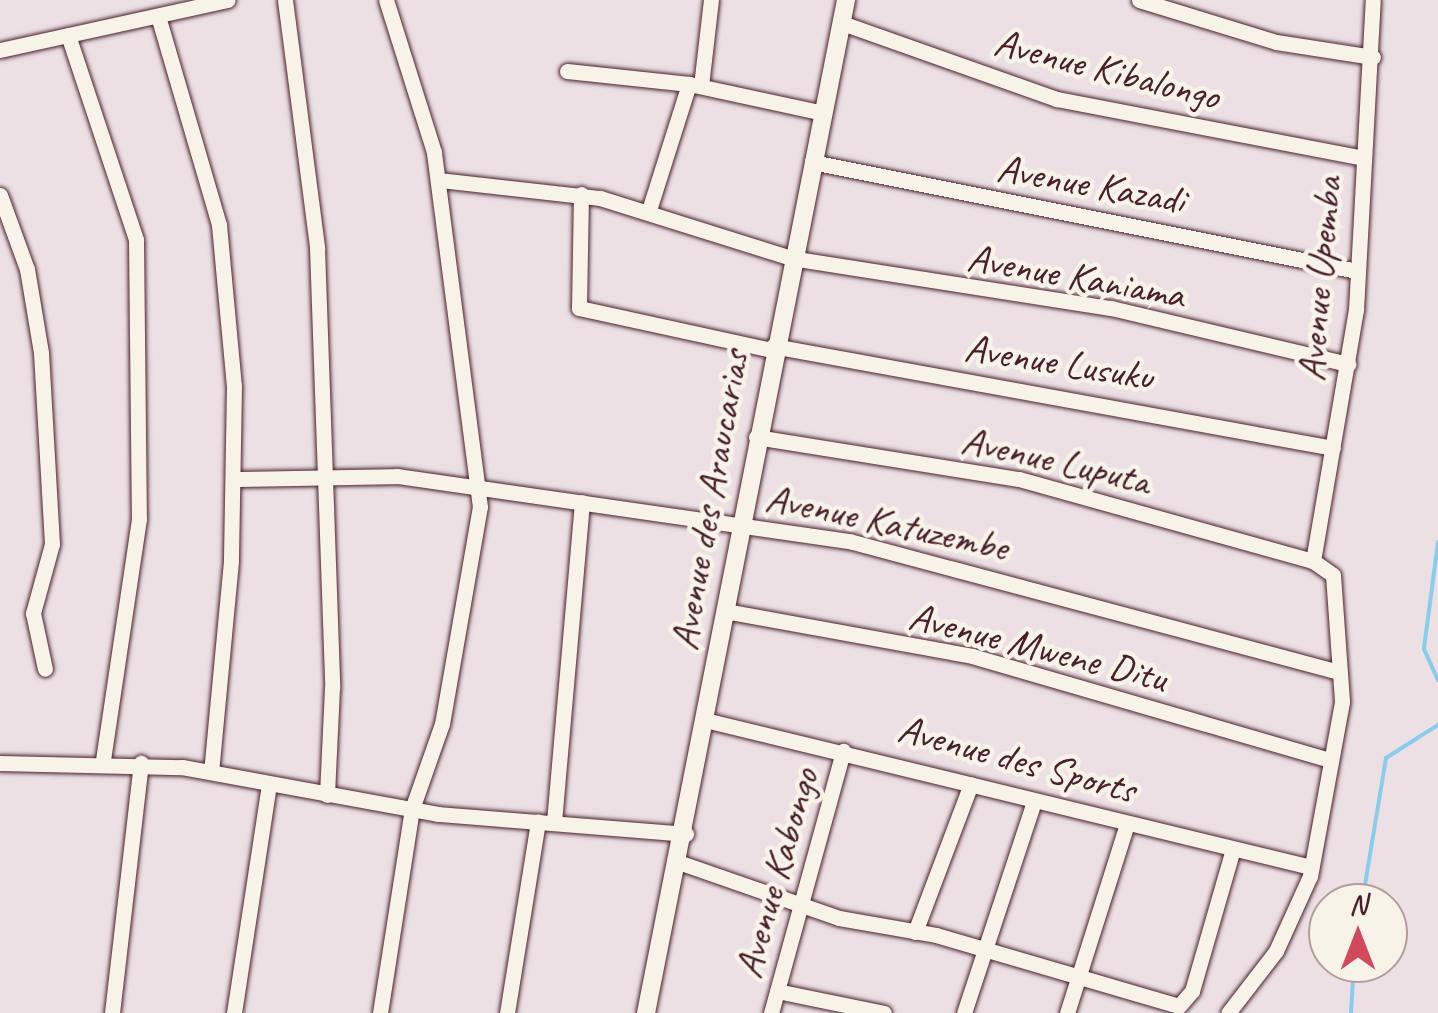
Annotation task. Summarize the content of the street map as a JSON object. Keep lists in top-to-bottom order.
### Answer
{
  "streets": {
    "street": [
      "Avenue Kibalongo",
      "Avenue Kazadi",
      "Avenue Kaniama",
      "Avenue Upemba",
      "Avenue Lusuku",
      "Avenue Luputa",
      "Avenue des Araucarias",
      "Avenue Katuzembe",
      "Avenue Mwene Ditu",
      "Avenue des Sports",
      "Avenue Kabongo"
    ]
  },
  "crossings": [
    ["Avenue Kibalongo", "Avenue Upemba"],
    ["Avenue Kibalongo", "Avenue des Araucarias"],
    ["Avenue Kazadi", "Avenue Upemba"],
    ["Avenue Kazadi", "Avenue des Araucarias"],
    ["Avenue Kaniama", "Avenue Upemba"],
    ["Avenue Kaniama", "Avenue Lusuku"],
    ["Avenue Kaniama", "Avenue des Araucarias"],
    ["Avenue Upemba", "Avenue Lusuku"],
    ["Avenue Upemba", "Avenue Luputa"],
    ["Avenue Lusuku", "Avenue des Araucarias"],
    ["Avenue Luputa", "Avenue des Araucarias"],
    ["Avenue Luputa", "Avenue Katuzembe"],
    ["Avenue des Araucarias", "Avenue Katuzembe"],
    ["Avenue des Araucarias", "Avenue Mwene Ditu"],
    ["Avenue des Araucarias", "Avenue des Sports"],
    ["Avenue des Sports", "Avenue Kabongo"]
  ],
  "north": "top"
}
